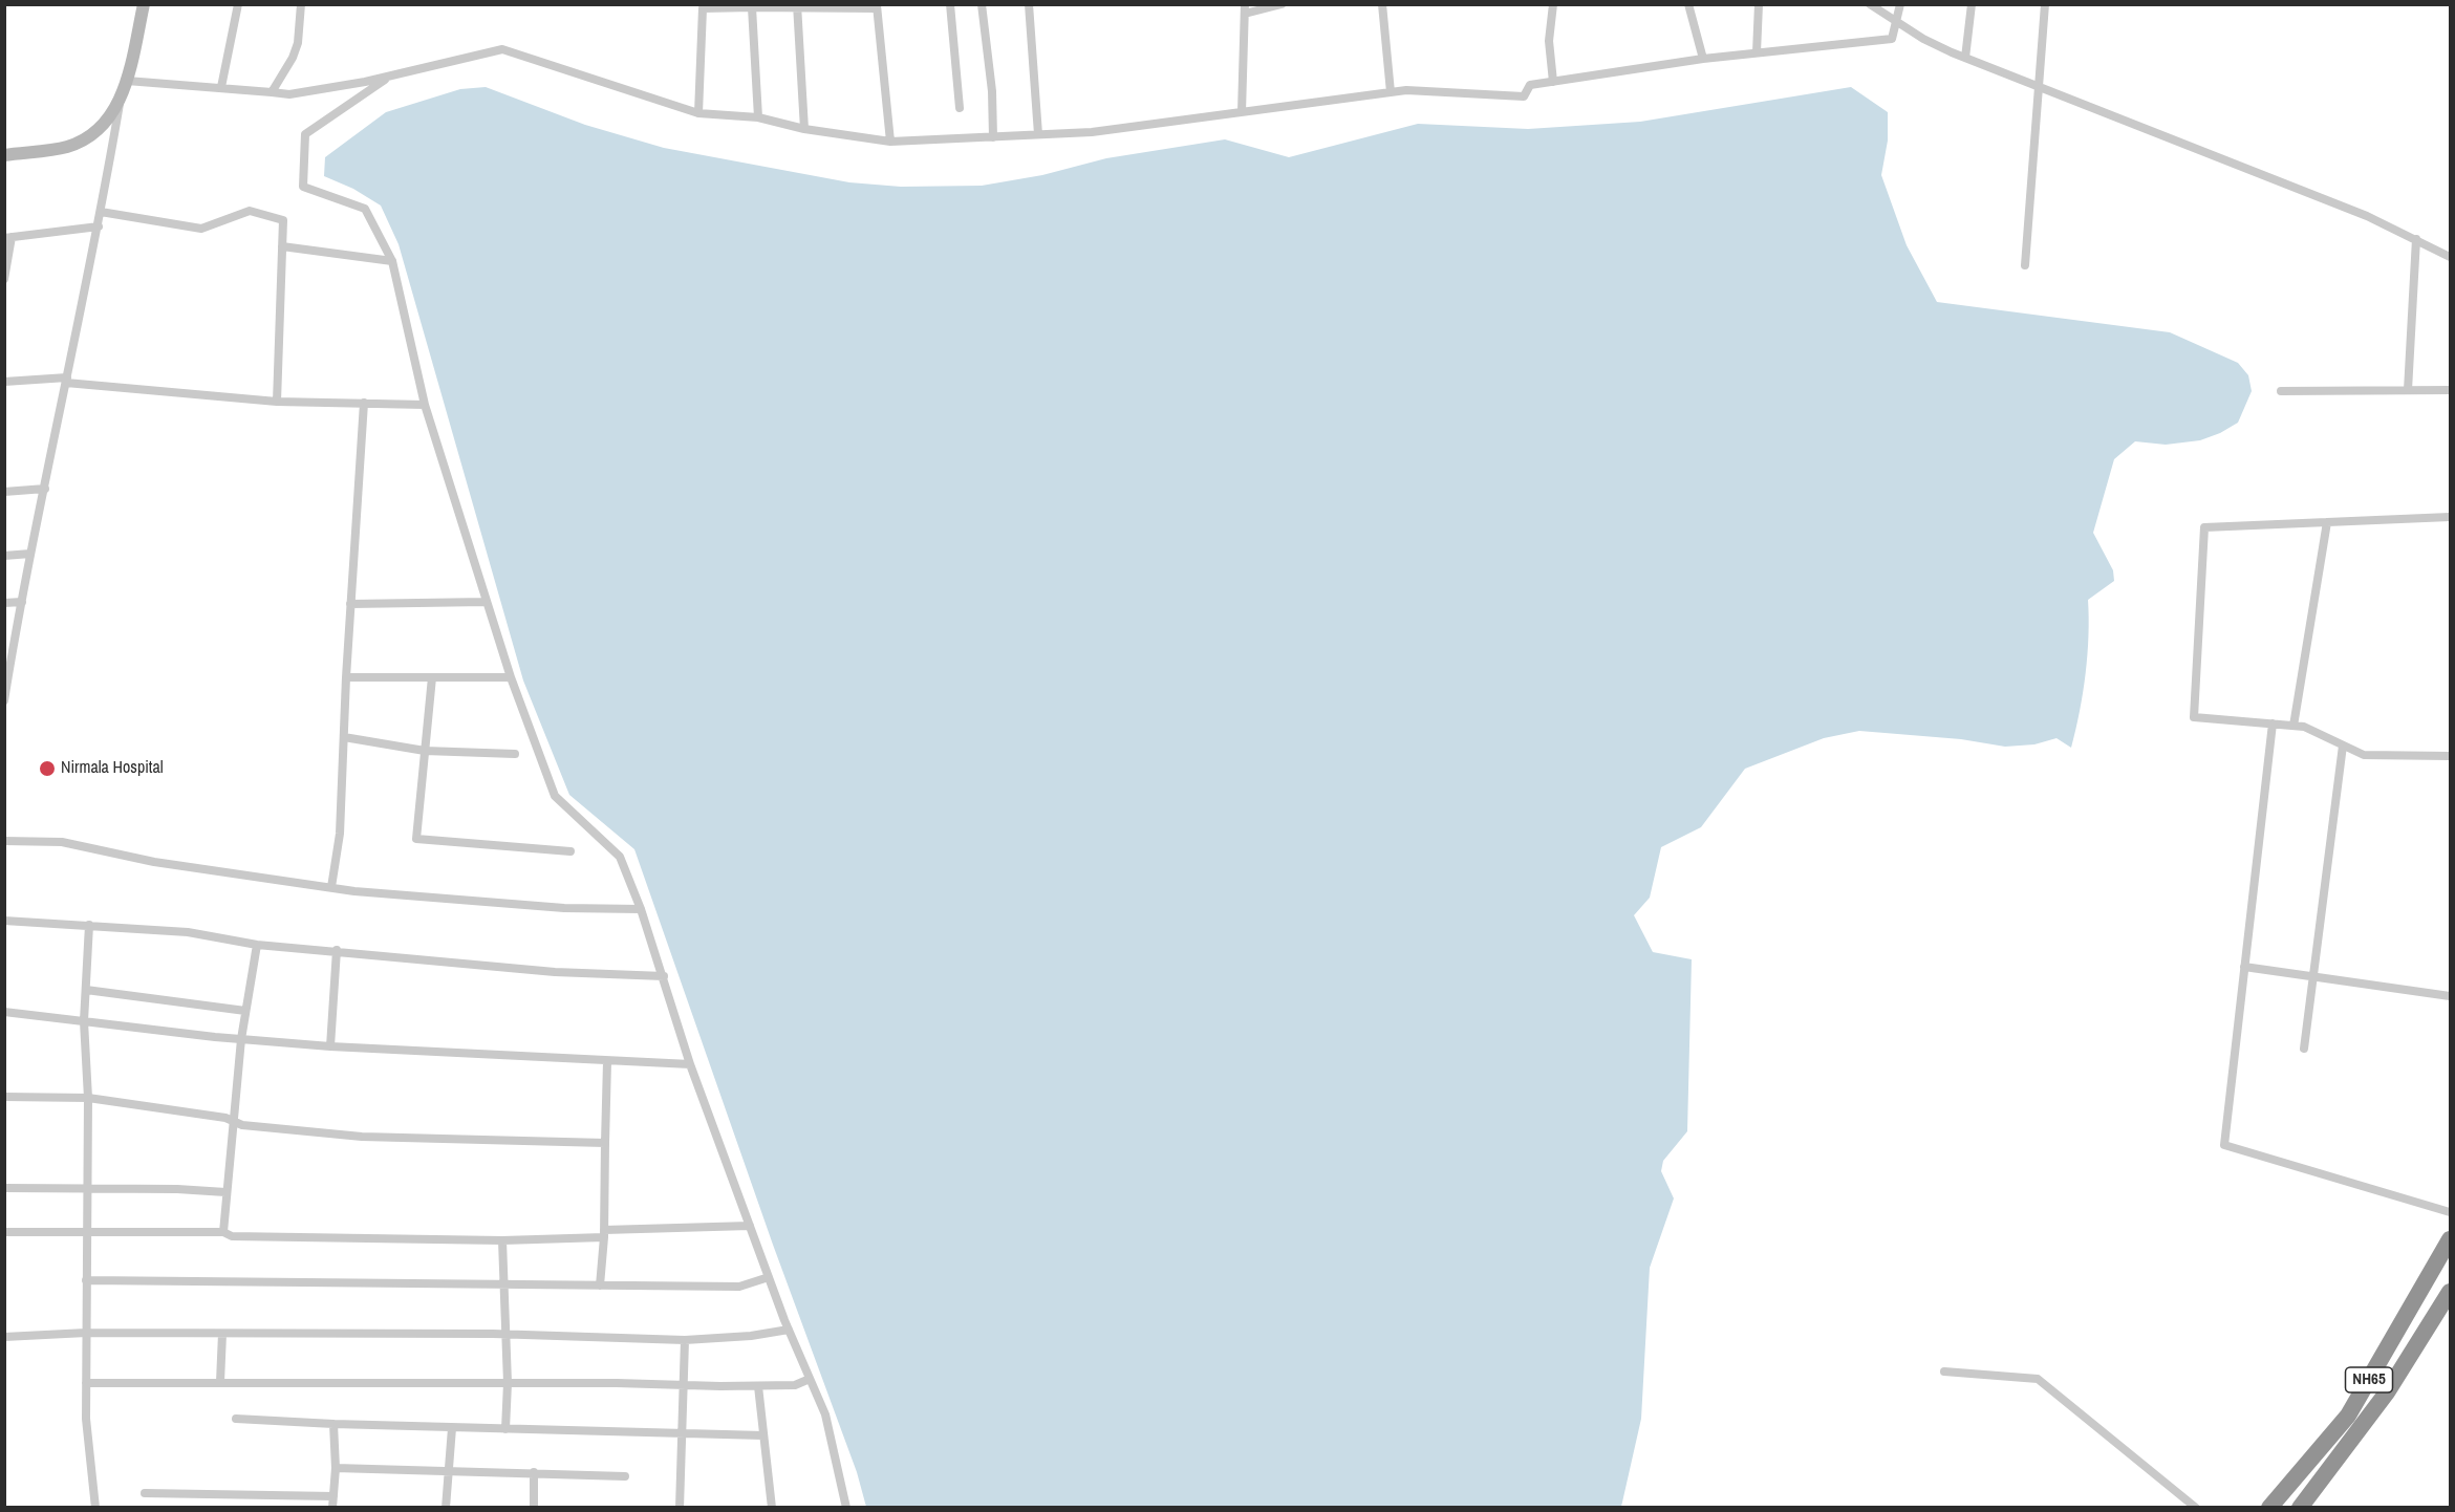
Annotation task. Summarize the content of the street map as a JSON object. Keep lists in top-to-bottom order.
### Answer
{
  "streets": {
    "highway": ["NH65"]
  },
  "places": ["Nirmala Hospital"]
}
